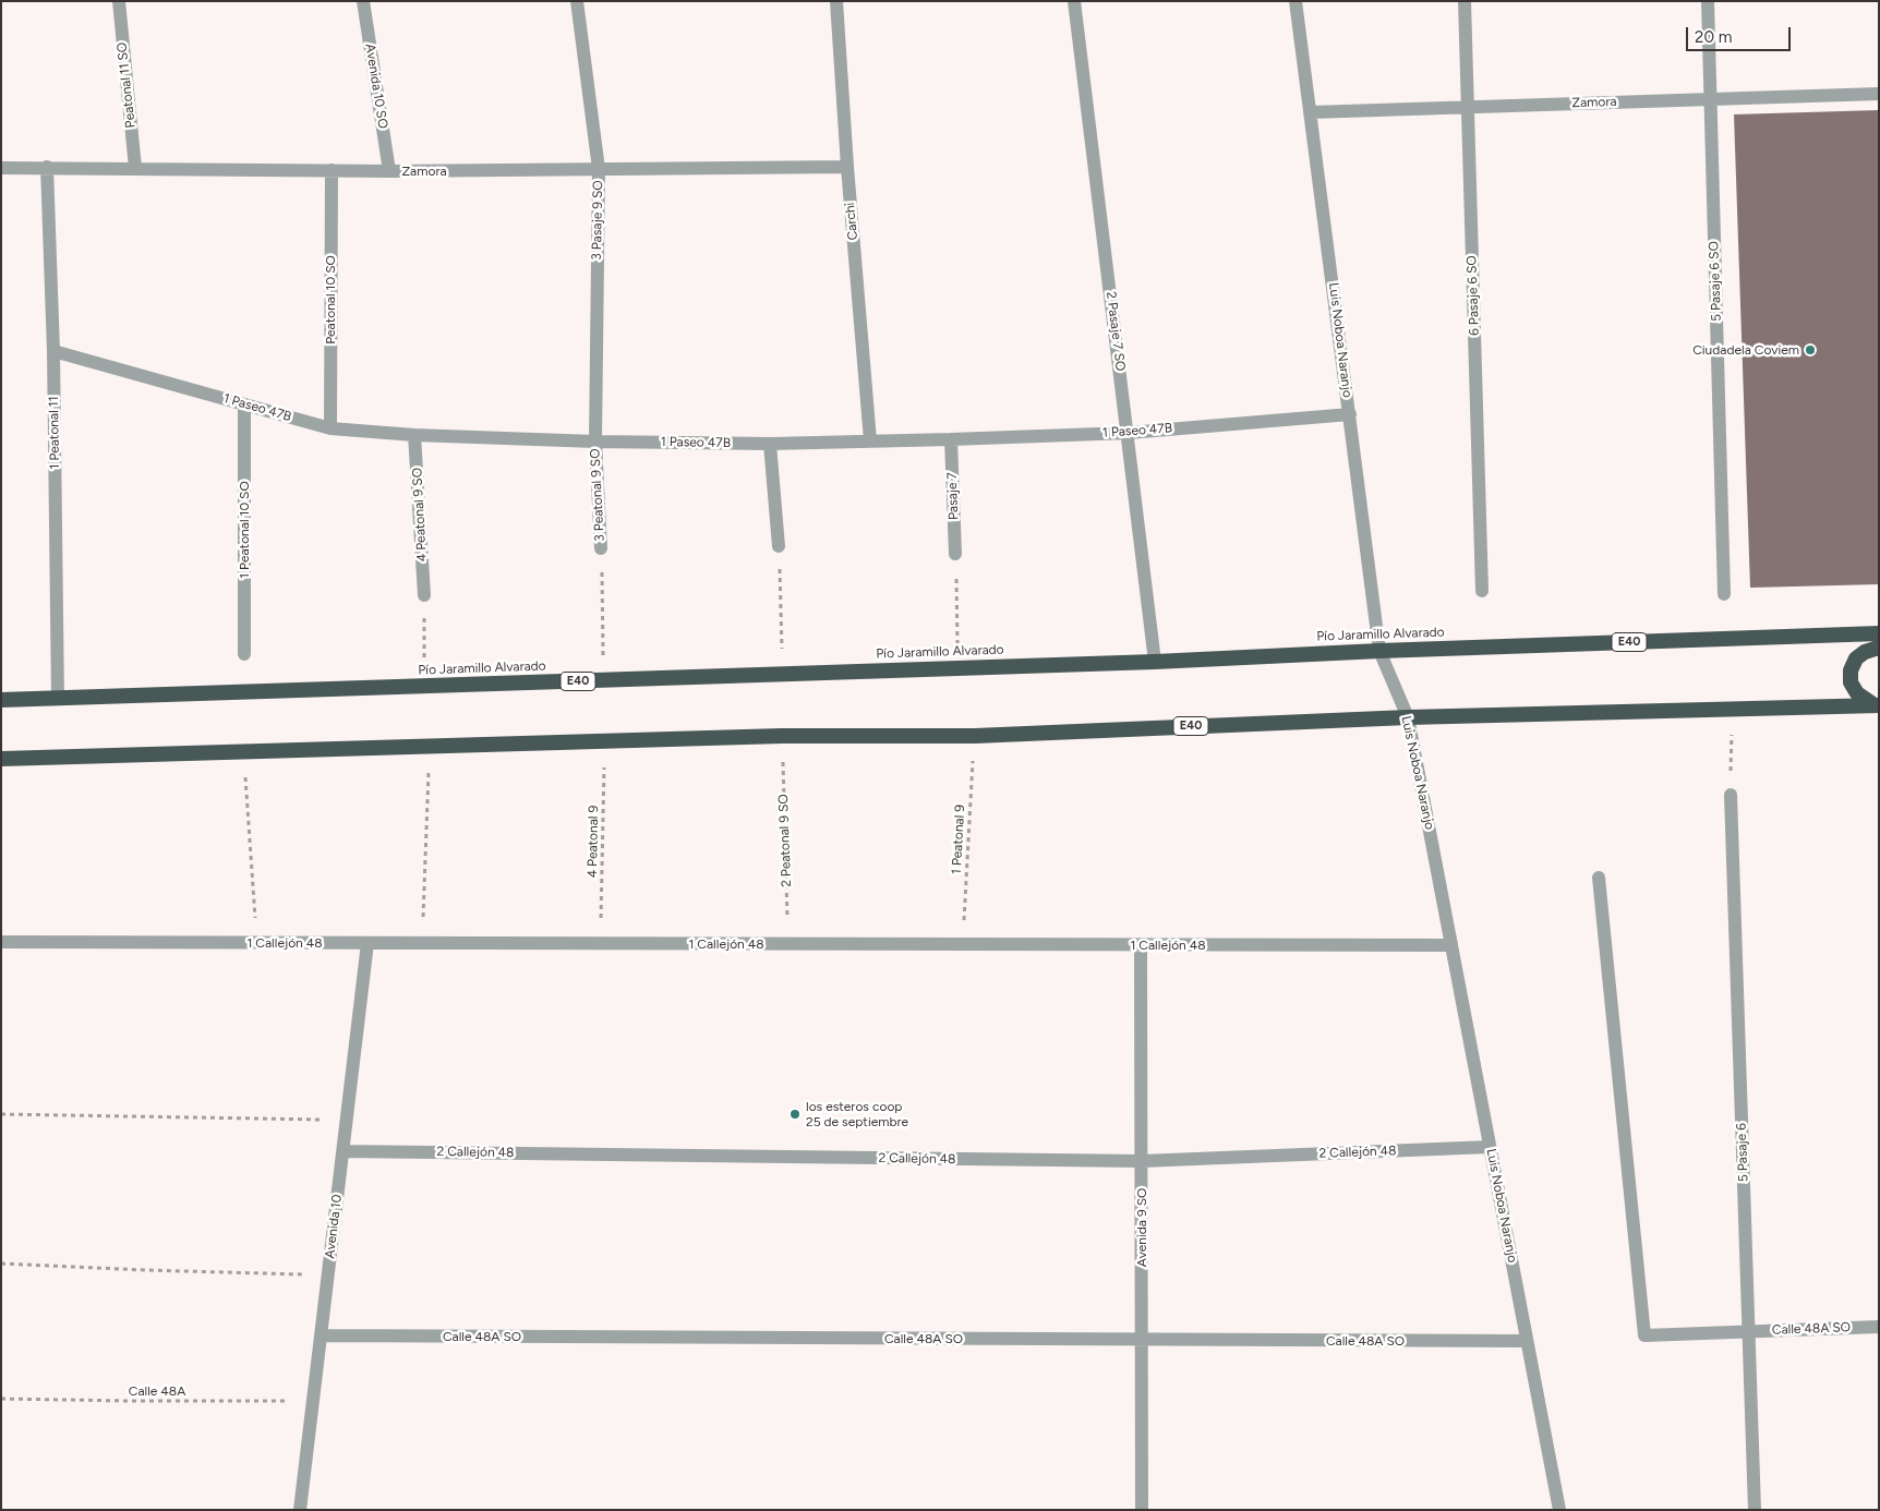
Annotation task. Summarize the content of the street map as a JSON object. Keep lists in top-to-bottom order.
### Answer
{
  "streets": {
    "highway": ["Pío Jaramillo Alvarado", "E40"],
    "street": [
      "Peatonal 11 SO",
      "Avenida 10 SO",
      "Zamora",
      "3 Pasaje 9 SO",
      "Carchi",
      "5 Pasaje 6 SO",
      "6 Pasaje 6 SO",
      "Peatonal 10 SO",
      "2 Pasaje 7 SO",
      "Luis Noboa Naranjo",
      "1 Paseo 47B",
      "1 Peatonal 11",
      "3 Peatonal 9 SO",
      "Pasaje 7",
      "4 Peatonal 9 SO",
      "1 Peatonal 10 SO",
      "1 Callejón 48",
      "2 Callejón 48",
      "5 Pasaje 6",
      "Avenida 10",
      "Avenida 9 SO",
      "Calle 48A SO"
    ],
    "path": [
      "1 Peatonal 9",
      "2 Peatonal 9 SO",
      "4 Peatonal 9",
      "Calle 48A"
    ]
  },
  "crossings": [
    ["Peatonal 11 SO", "Zamora"],
    ["Avenida 10 SO", "Zamora"],
    ["Zamora", "3 Pasaje 9 SO"],
    ["Zamora", "Carchi"],
    ["Zamora", "5 Pasaje 6 SO"],
    ["Zamora", "6 Pasaje 6 SO"],
    ["Zamora", "Peatonal 10 SO"],
    ["Zamora", "Luis Noboa Naranjo"],
    ["Zamora", "1 Peatonal 11"],
    ["3 Pasaje 9 SO", "1 Paseo 47B"],
    ["3 Pasaje 9 SO", "3 Peatonal 9 SO"],
    ["Carchi", "1 Paseo 47B"],
    ["Peatonal 10 SO", "1 Paseo 47B"],
    ["2 Pasaje 7 SO", "1 Paseo 47B"],
    ["2 Pasaje 7 SO", "Pío Jaramillo Alvarado"],
    ["Luis Noboa Naranjo", "1 Paseo 47B"],
    ["Luis Noboa Naranjo", "Pío Jaramillo Alvarado"],
    ["Luis Noboa Naranjo", "E40"],
    ["Luis Noboa Naranjo", "1 Callejón 48"],
    ["Luis Noboa Naranjo", "2 Callejón 48"],
    ["Luis Noboa Naranjo", "Calle 48A SO"],
    ["1 Paseo 47B", "1 Peatonal 11"],
    ["1 Paseo 47B", "3 Peatonal 9 SO"],
    ["1 Paseo 47B", "Pasaje 7"],
    ["1 Paseo 47B", "4 Peatonal 9 SO"],
    ["1 Paseo 47B", "1 Peatonal 10 SO"],
    ["1 Peatonal 11", "Pío Jaramillo Alvarado"],
    ["E40", "1 Peatonal 9"],
    ["E40", "2 Peatonal 9 SO"],
    ["E40", "4 Peatonal 9"],
    ["1 Peatonal 9", "1 Callejón 48"],
    ["2 Peatonal 9 SO", "1 Callejón 48"],
    ["4 Peatonal 9", "1 Callejón 48"],
    ["1 Callejón 48", "Avenida 10"],
    ["1 Callejón 48", "Avenida 9 SO"],
    ["2 Callejón 48", "Avenida 10"],
    ["2 Callejón 48", "Avenida 9 SO"],
    ["5 Pasaje 6", "Calle 48A SO"],
    ["Avenida 10", "Calle 48A SO"],
    ["Avenida 10", "Calle 48A"],
    ["Avenida 9 SO", "Calle 48A SO"]
  ],
  "places": ["Ciudadela Coviem", "los esteros coop 25 de septiembre"],
  "scale_bar": "20 m"
}
